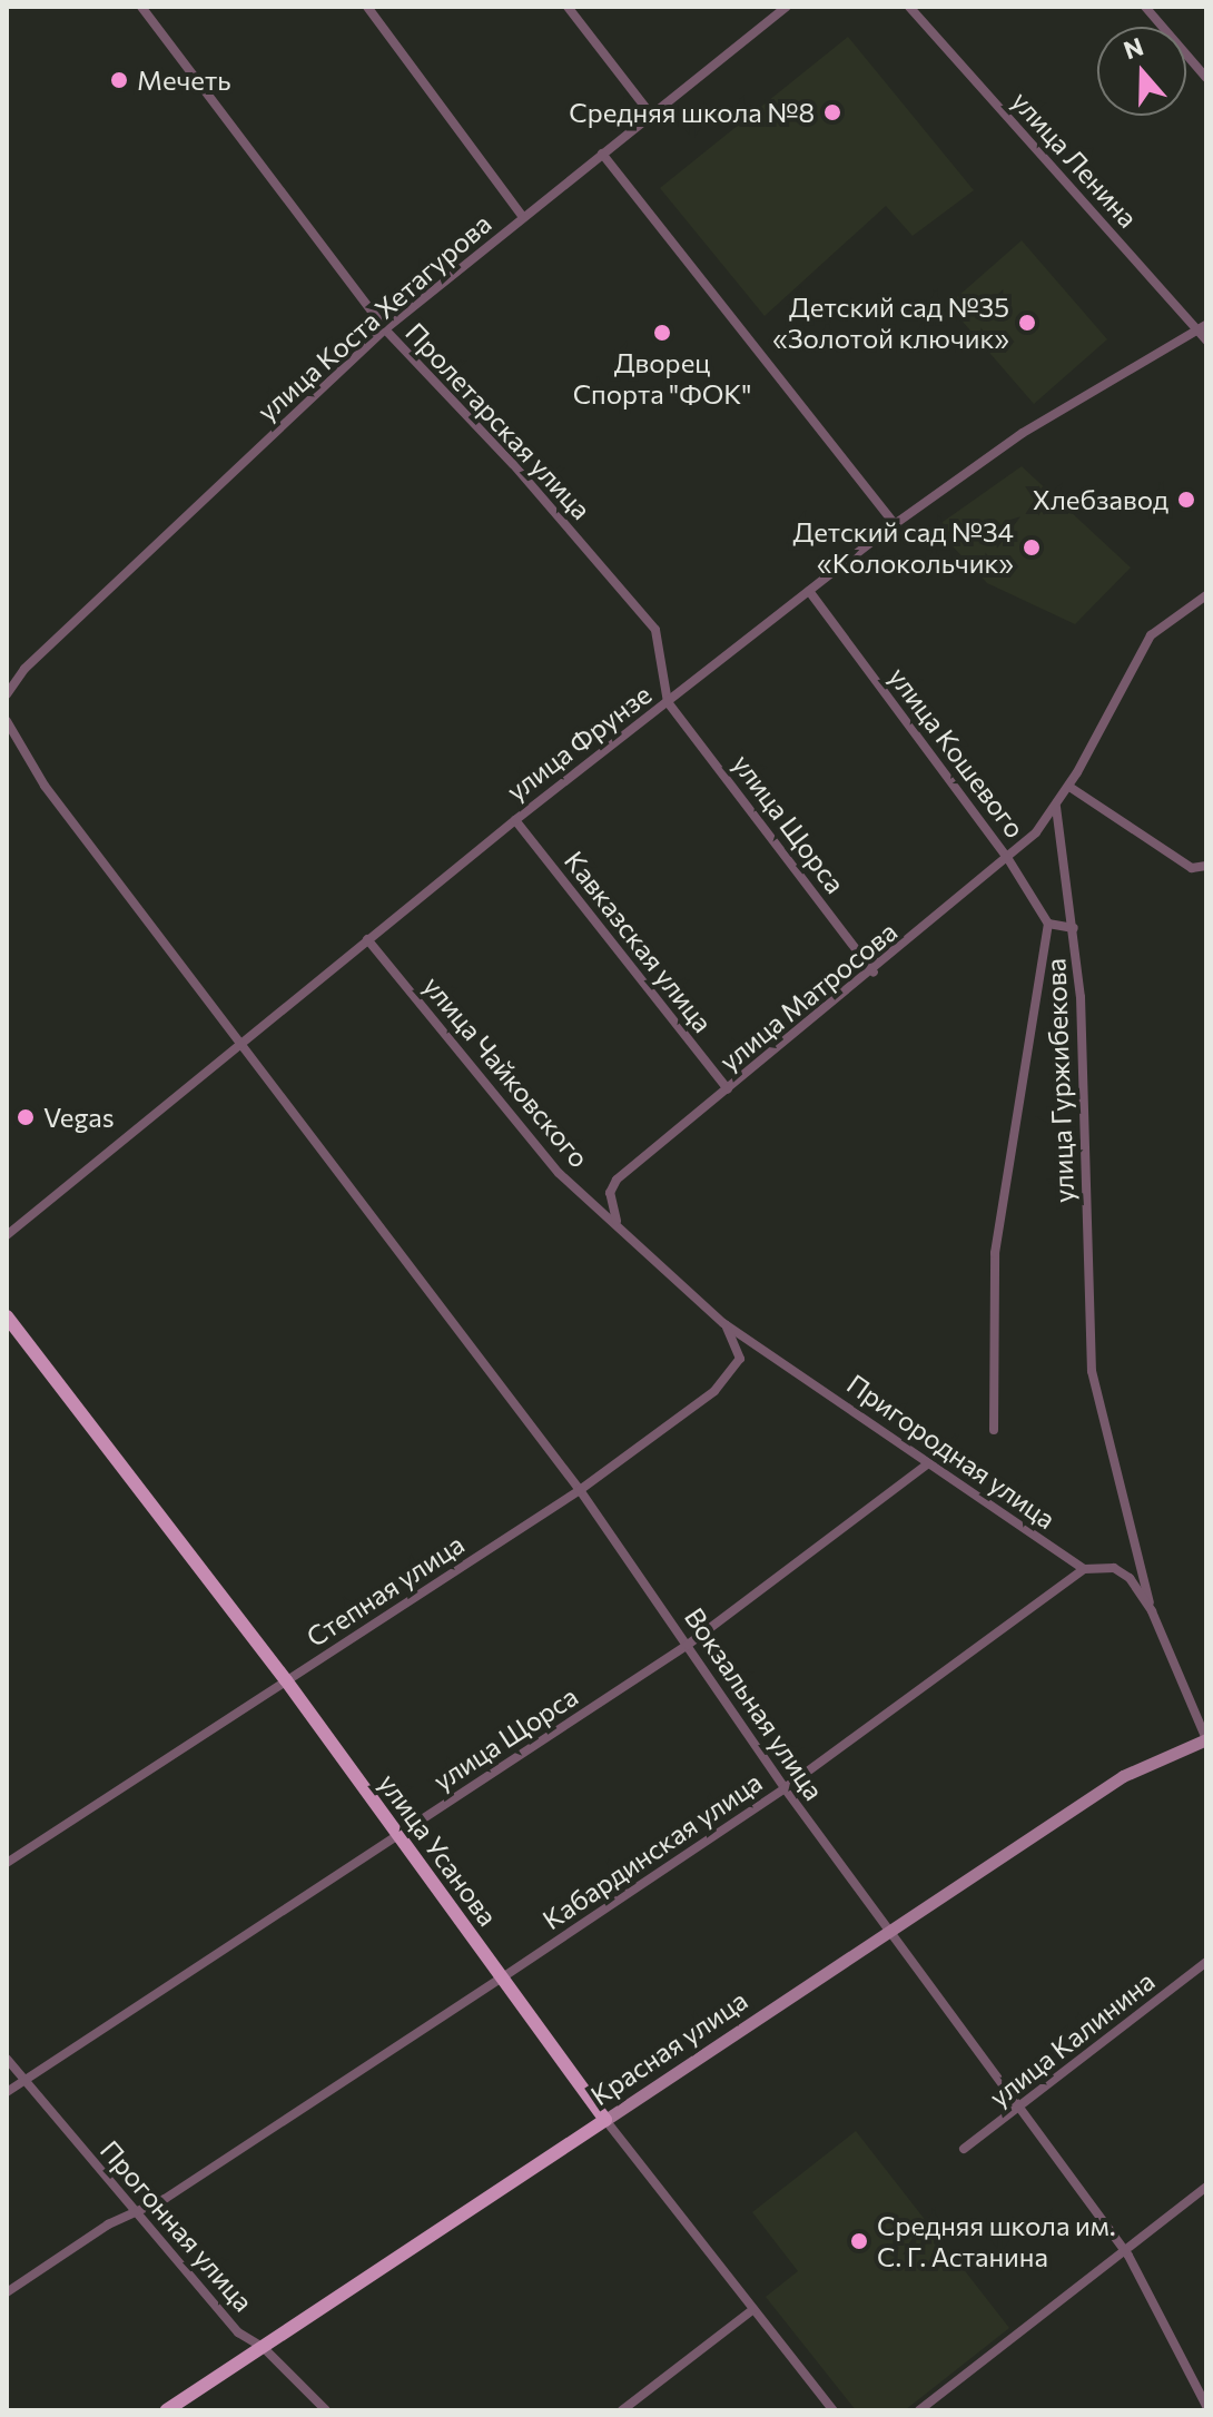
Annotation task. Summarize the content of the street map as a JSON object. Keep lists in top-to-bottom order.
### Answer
{
  "streets": {
    "main road": ["улица Усанова", "Красная улица"],
    "street": [
      "улица Ленина",
      "улица Коста Хетагурова",
      "Пролетарская улица",
      "улица Фрунзе",
      "улица Кошевого",
      "улица Щорса",
      "Кавказская улица",
      "улица Матросова",
      "улица Чайковского",
      "улица Гуржибекова",
      "Пригородная улица",
      "Степная улица",
      "Вокзальная улица",
      "Кабардинская улица",
      "улица Калинина",
      "Прогонная улица"
    ]
  },
  "crossings": [
    ["улица Ленина", "улица Фрунзе"],
    ["улица Коста Хетагурова", "Пролетарская улица"],
    ["Пролетарская улица", "улица Фрунзе"],
    ["Пролетарская улица", "улица Щорса"],
    ["улица Фрунзе", "улица Кошевого"],
    ["улица Фрунзе", "улица Щорса"],
    ["улица Фрунзе", "Кавказская улица"],
    ["улица Фрунзе", "улица Чайковского"],
    ["улица Фрунзе", "Вокзальная улица"],
    ["улица Кошевого", "улица Матросова"],
    ["улица Кошевого", "улица Гуржибекова"],
    ["улица Щорса", "улица Матросова"],
    ["улица Щорса", "Пригородная улица"],
    ["улица Щорса", "Вокзальная улица"],
    ["улица Щорса", "улица Усанова"],
    ["улица Щорса", "Прогонная улица"],
    ["Кавказская улица", "улица Матросова"],
    ["улица Матросова", "улица Чайковского"],
    ["улица Матросова", "улица Гуржибекова"],
    ["улица Матросова", "Пригородная улица"],
    ["улица Чайковского", "Пригородная улица"],
    ["улица Гуржибекова", "Пригородная улица"],
    ["Пригородная улица", "Степная улица"],
    ["Пригородная улица", "Кабардинская улица"],
    ["Пригородная улица", "Красная улица"],
    ["Степная улица", "Вокзальная улица"],
    ["Степная улица", "улица Усанова"],
    ["Вокзальная улица", "Кабардинская улица"],
    ["Вокзальная улица", "улица Калинина"],
    ["Вокзальная улица", "Красная улица"],
    ["улица Усанова", "Кабардинская улица"],
    ["улица Усанова", "Красная улица"],
    ["Кабардинская улица", "Прогонная улица"],
    ["Красная улица", "Прогонная улица"]
  ],
  "places": [
    "Мечеть",
    "Средняя школа №8",
    "Детский сад №35 «Золотой ключик»",
    "Дворец Спорта \"ФОК\"",
    "Хлебзавод",
    "Детский сад №34 «Колокольчик»",
    "Vegas",
    "Средняя школа им. C. Г. Астанина"
  ],
  "north": "top"
}
